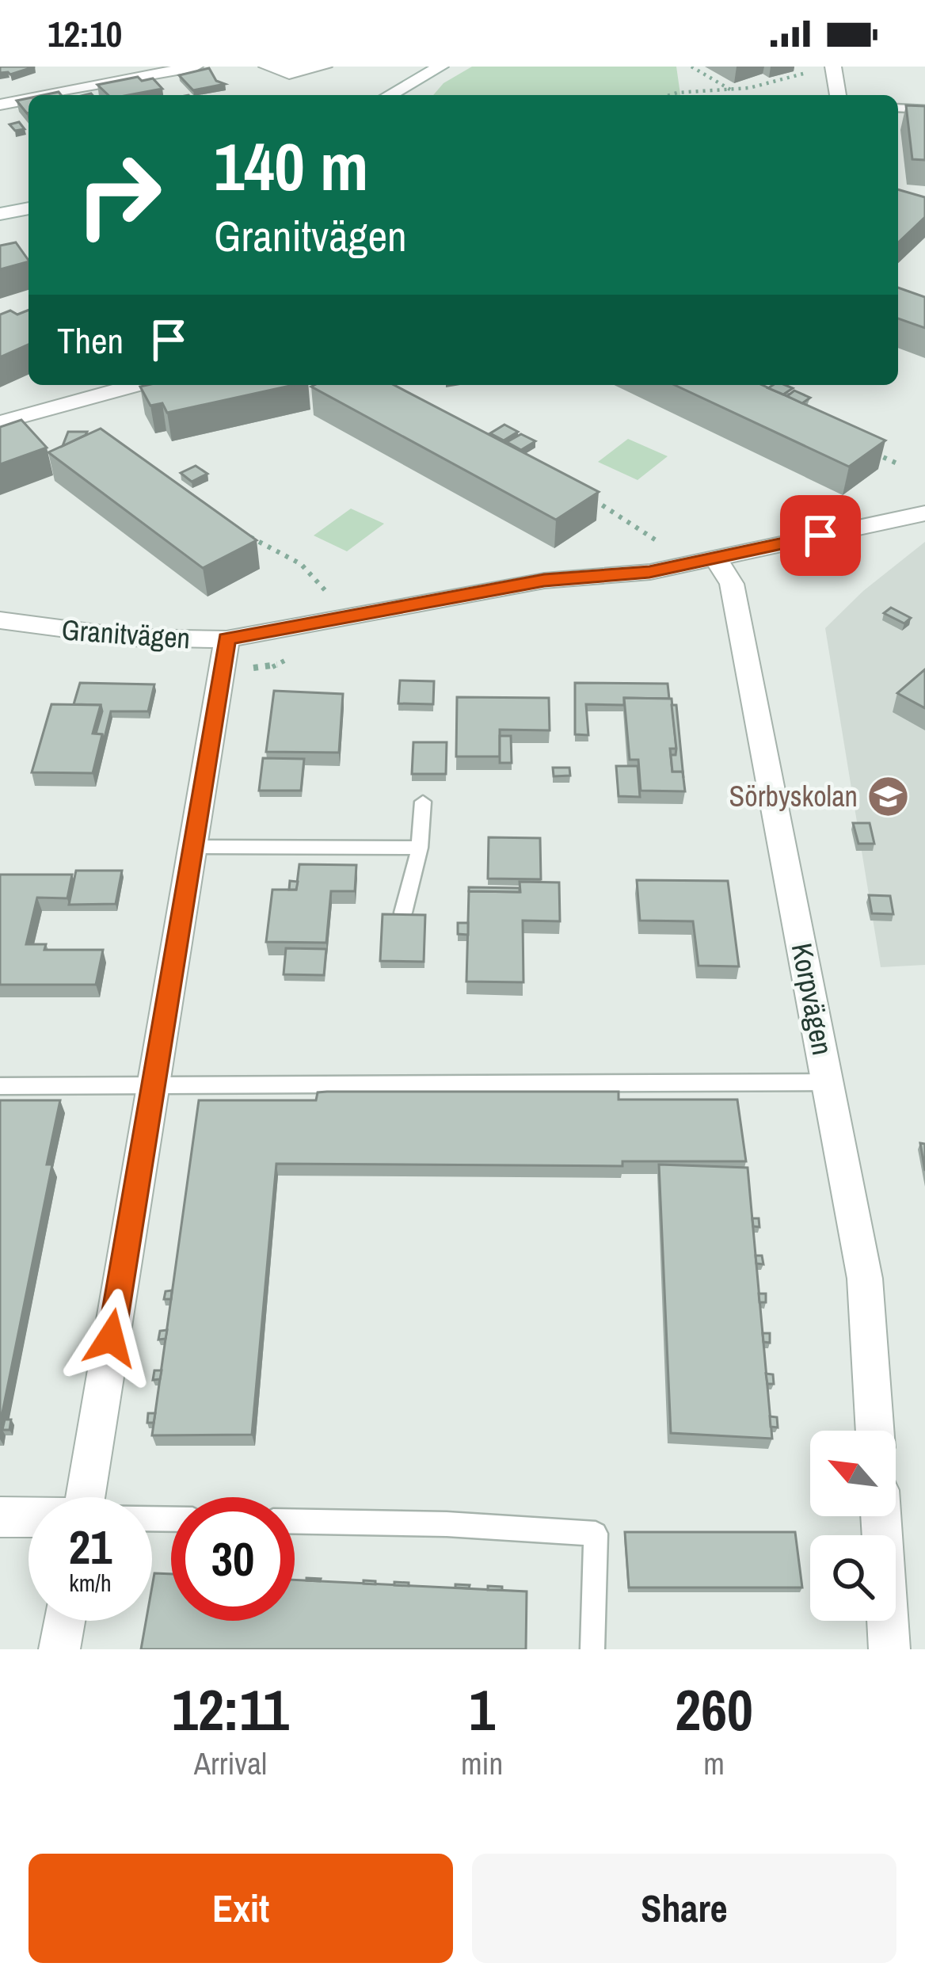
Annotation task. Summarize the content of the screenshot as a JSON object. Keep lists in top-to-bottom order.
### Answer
{
  "streets": {
    "street": ["Granitvägen", "Korpvägen"]
  },
  "crossings": [
    ["Granitvägen", "Korpvägen"]
  ],
  "places": {
    "school or university": ["Sörbyskolan"]
  },
  "north": "top left",
  "page": {
    "status": "12:10",
    "turn": ["140 m", "Granitvägen"],
    "then": "Then",
    "speed": "21 km/h",
    "limit": "30",
    "eta": [
      "12:11",
      "Arrival",
      "1",
      "min",
      "260",
      "m"
    ],
    "buttons": ["Exit", "Share"]
  }
}
